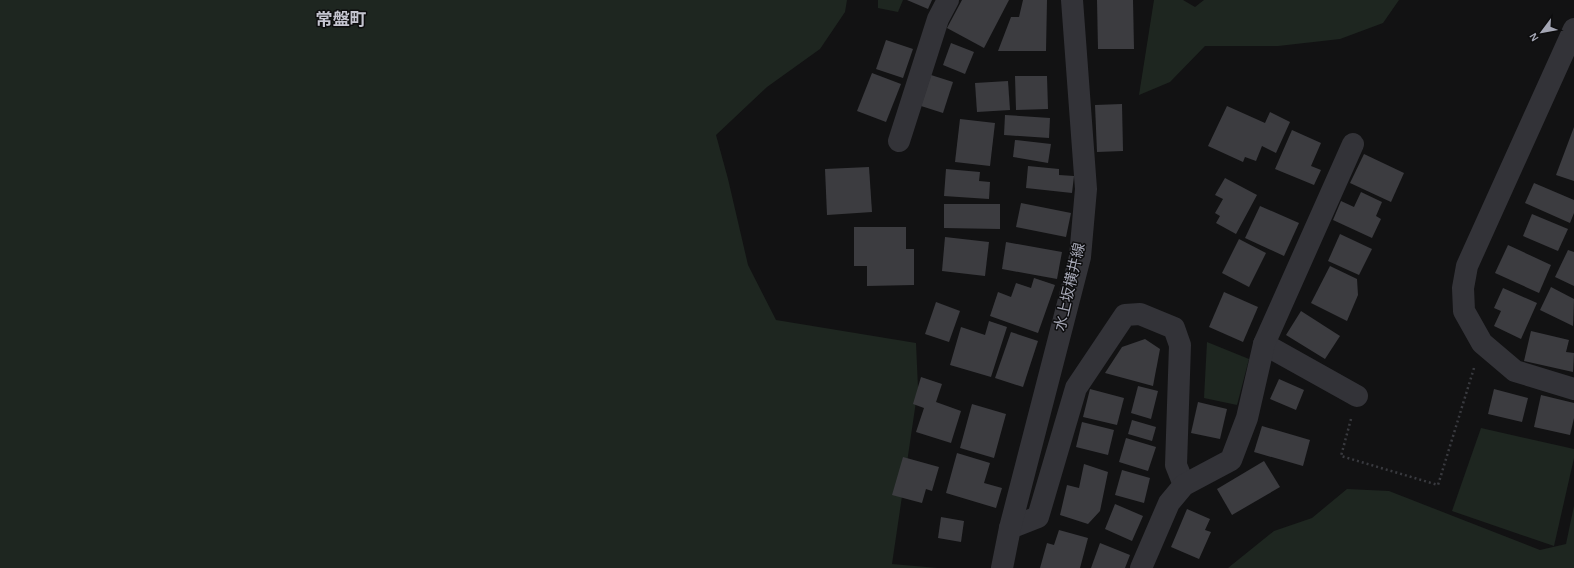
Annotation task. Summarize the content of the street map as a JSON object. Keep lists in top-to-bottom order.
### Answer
{
  "streets": {
    "street": ["水上坂横井線"]
  },
  "districts": ["常盤町"],
  "north": "bottom left"
}
